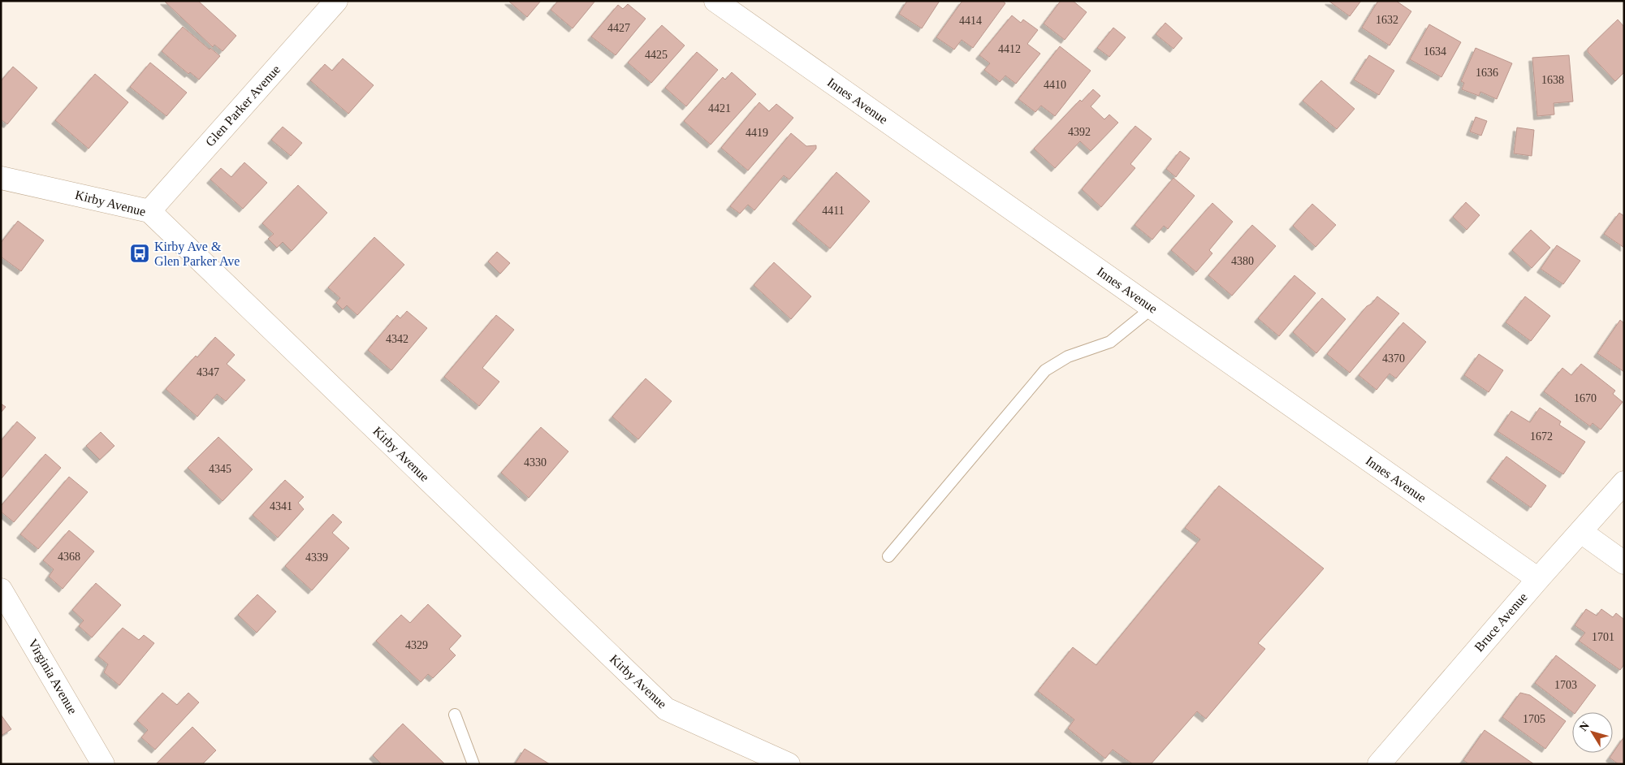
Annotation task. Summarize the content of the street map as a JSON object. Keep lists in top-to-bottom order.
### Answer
{
  "streets": {
    "street": [
      "Innes Avenue",
      "Glen Parker Avenue",
      "Kirby Avenue",
      "Bruce Avenue",
      "Virginia Avenue"
    ]
  },
  "crossings": [
    ["Innes Avenue", "Bruce Avenue"],
    ["Glen Parker Avenue", "Kirby Avenue"]
  ],
  "places": {
    "bus stop": ["Kirby Ave & Glen Parker Ave"]
  },
  "house_numbers": [
    "1632",
    "4414",
    "4427",
    "4412",
    "1634",
    "4425",
    "1636",
    "1638",
    "4410",
    "4421",
    "4392",
    "4419",
    "4411",
    "4380",
    "4342",
    "4370",
    "4347",
    "1670",
    "1672",
    "4330",
    "4345",
    "4341",
    "4368",
    "4339",
    "1701",
    "4329",
    "1703",
    "1705"
  ],
  "north": "top left"
}
